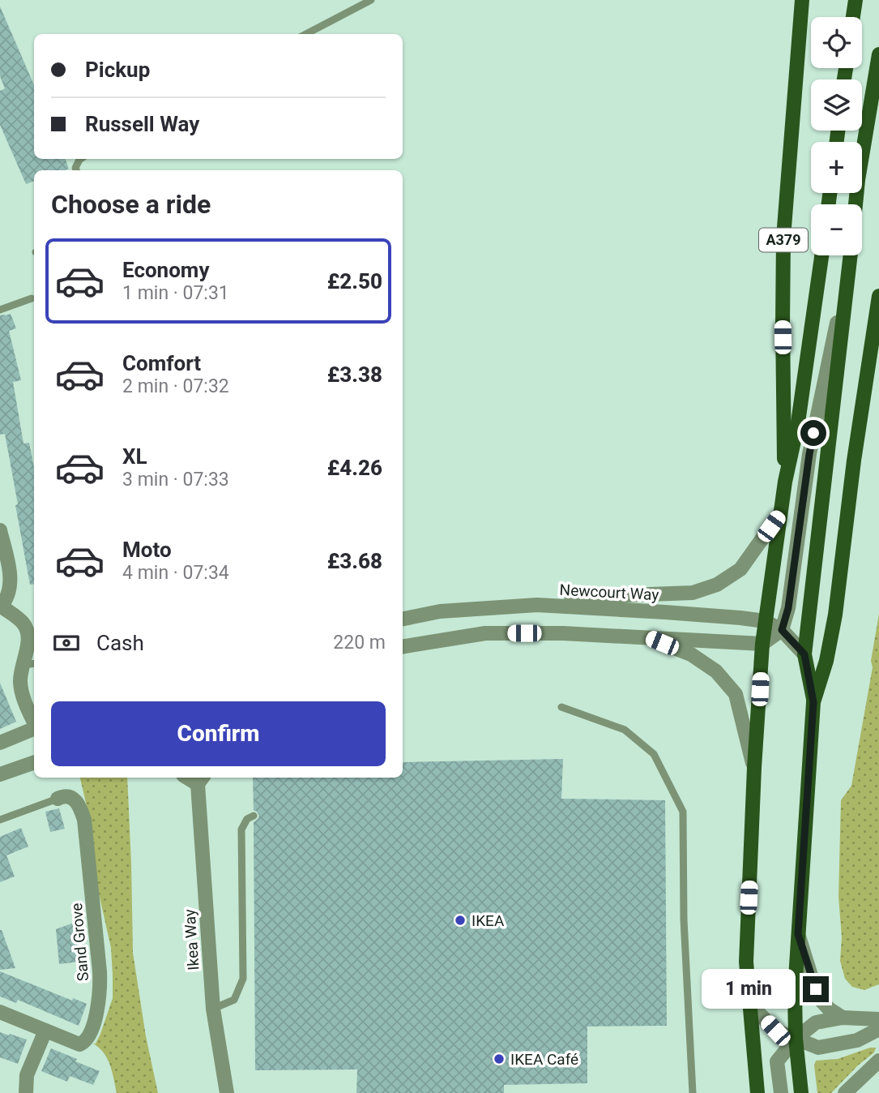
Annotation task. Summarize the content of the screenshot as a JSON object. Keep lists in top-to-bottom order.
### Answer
{
  "streets": {
    "main road": ["A379"],
    "street": ["Newcourt Way", "Ikea Way", "Sand Grove"]
  },
  "crossings": [
    ["A379", "Newcourt Way"]
  ],
  "places": ["IKEA", "IKEA Café"],
  "page": {
    "map_buttons": ["+", "−"],
    "banner": ["Pickup", "Russell Way"],
    "heading": "Choose a ride",
    "list": [
      {
        "name": "Economy",
        "note": "1 min · 07:31",
        "value": "£2.50"
      },
      {
        "name": "Comfort",
        "note": "2 min · 07:32",
        "value": "£3.38"
      },
      {
        "name": "XL",
        "note": "3 min · 07:33",
        "value": "£4.26"
      },
      {
        "name": "Moto",
        "note": "4 min · 07:34",
        "value": "£3.68"
      }
    ],
    "pay": ["Cash", "220 m"],
    "buttons": "Confirm",
    "bubble": "1 min"
  }
}
